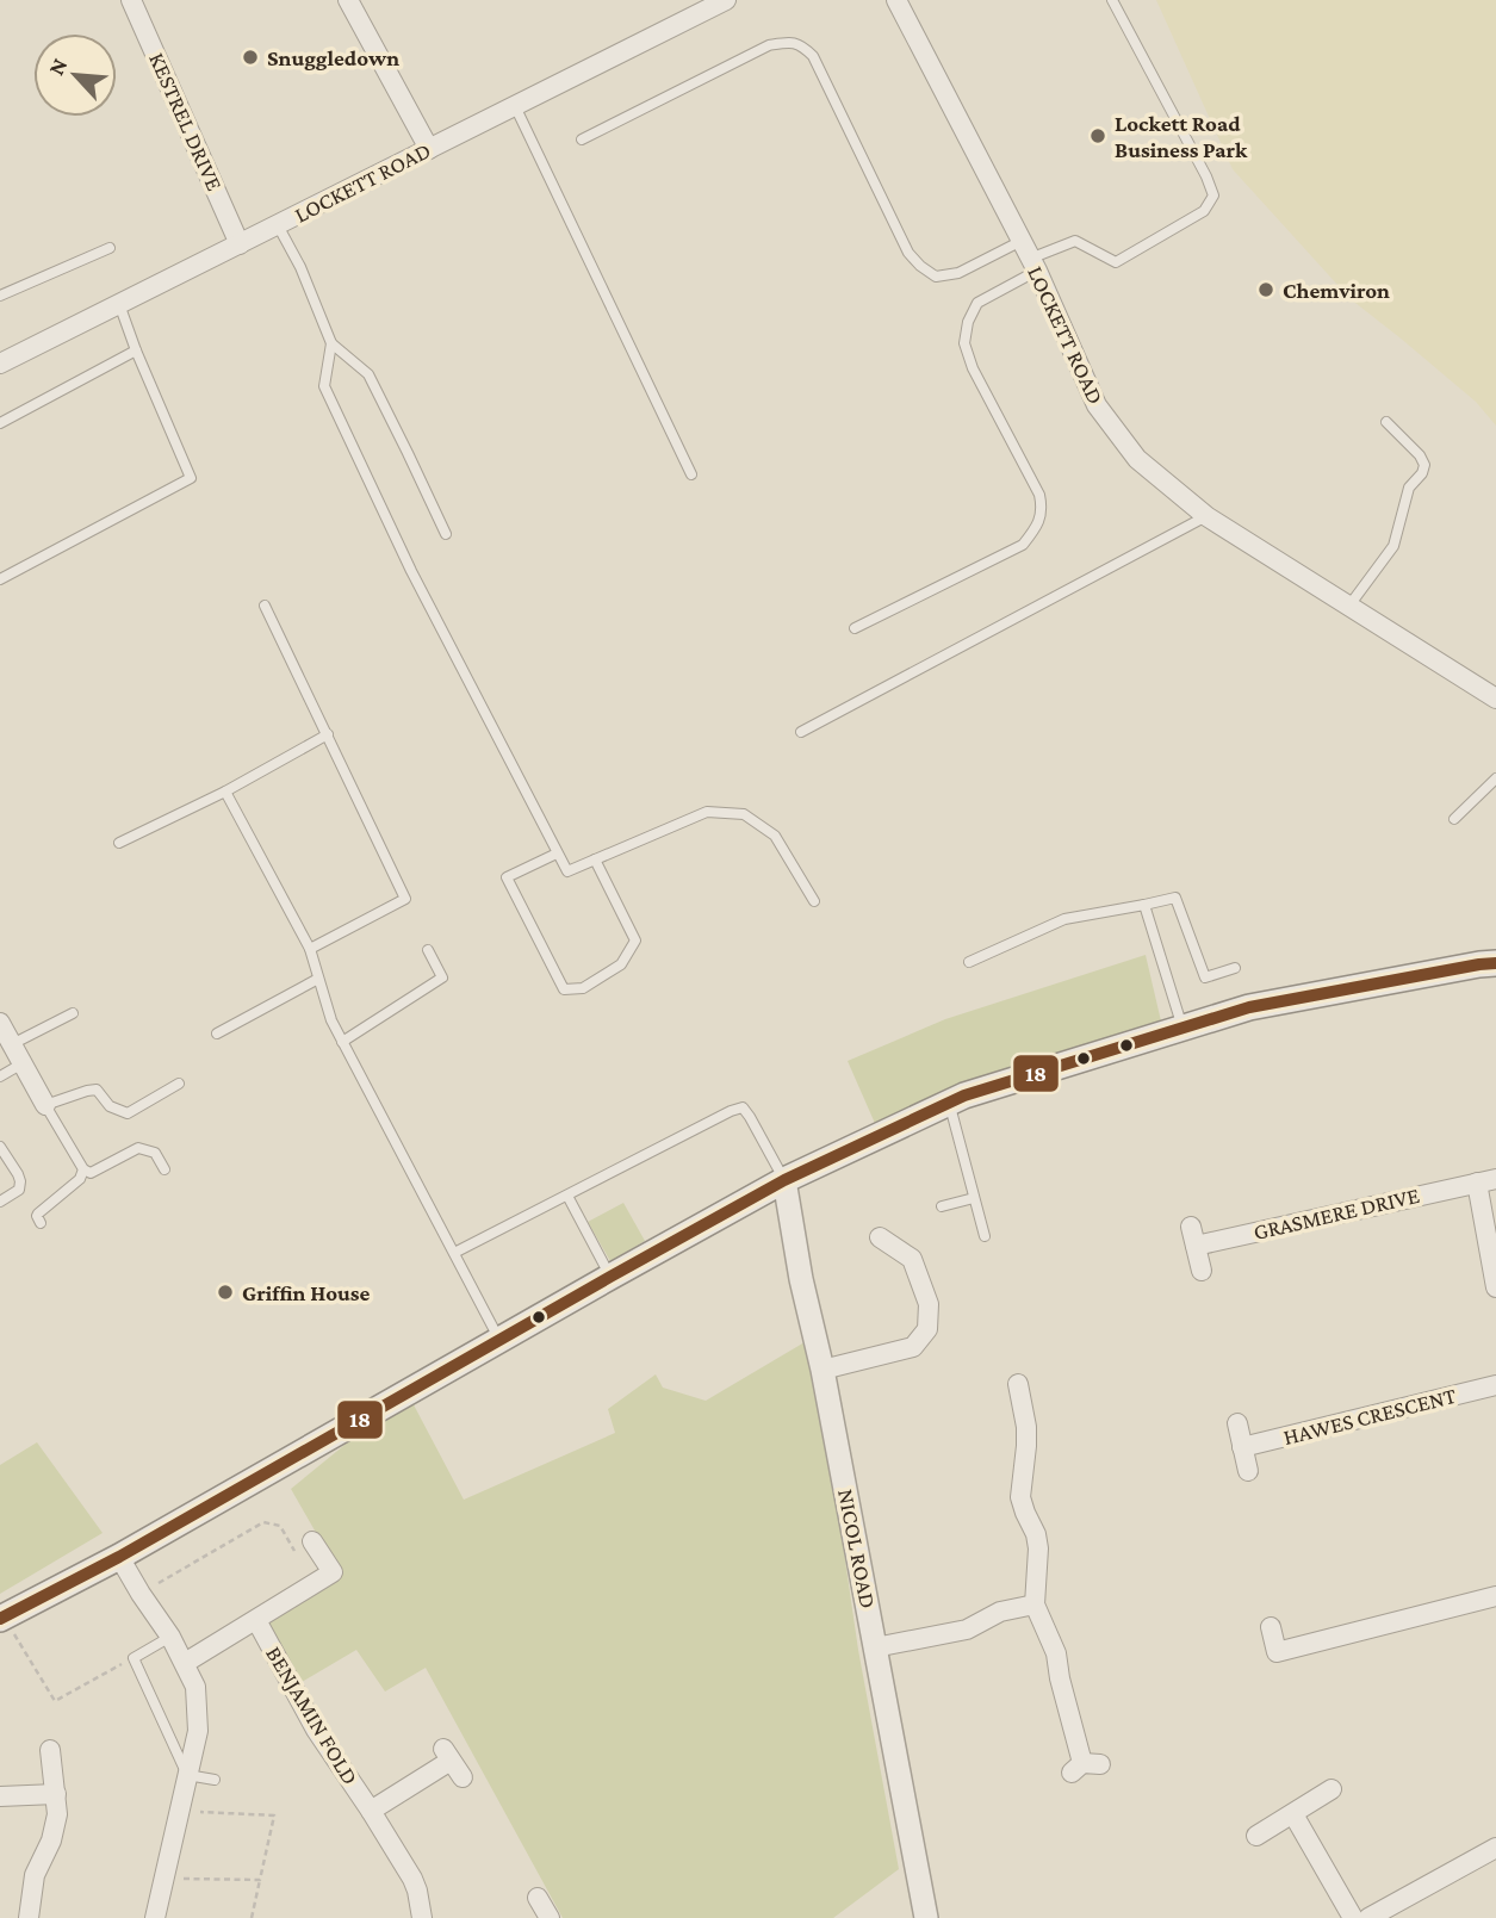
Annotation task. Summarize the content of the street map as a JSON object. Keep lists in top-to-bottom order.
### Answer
{
  "streets": {
    "street": [
      "KESTREL DRIVE",
      "LOCKETT ROAD",
      "GRASMERE DRIVE",
      "HAWES CRESCENT",
      "NICOL ROAD",
      "BENJAMIN FOLD"
    ]
  },
  "crossings": [
    ["KESTREL DRIVE", "LOCKETT ROAD"]
  ],
  "places": [
    "Snuggledown",
    "Lockett Road Business Park",
    "Chemviron",
    "Griffin House"
  ],
  "lines": ["transit line 18"],
  "north": "top left"
}
